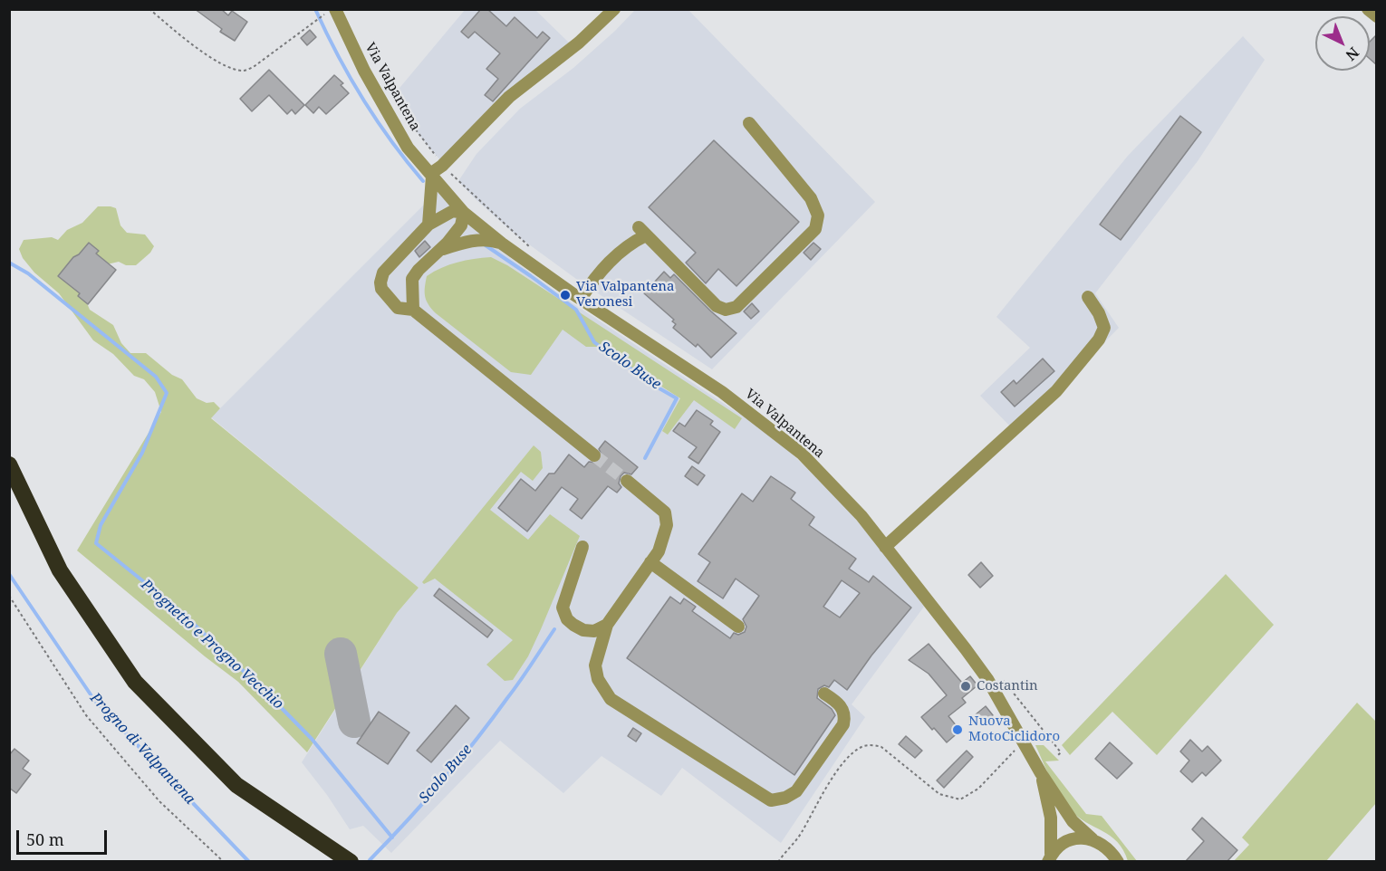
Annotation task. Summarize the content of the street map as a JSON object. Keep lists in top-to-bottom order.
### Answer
{
  "streets": {
    "street": ["Via Valpantena"]
  },
  "water": ["Scolo Buse", "Prognetto e Progno Vecchio", "Progno di Valpantena"],
  "places": ["Via Valpantena Veronesi", "Costantin", "Nuova MotoCiclidoro"],
  "scale_bar": "50 m",
  "north": "bottom right"
}
